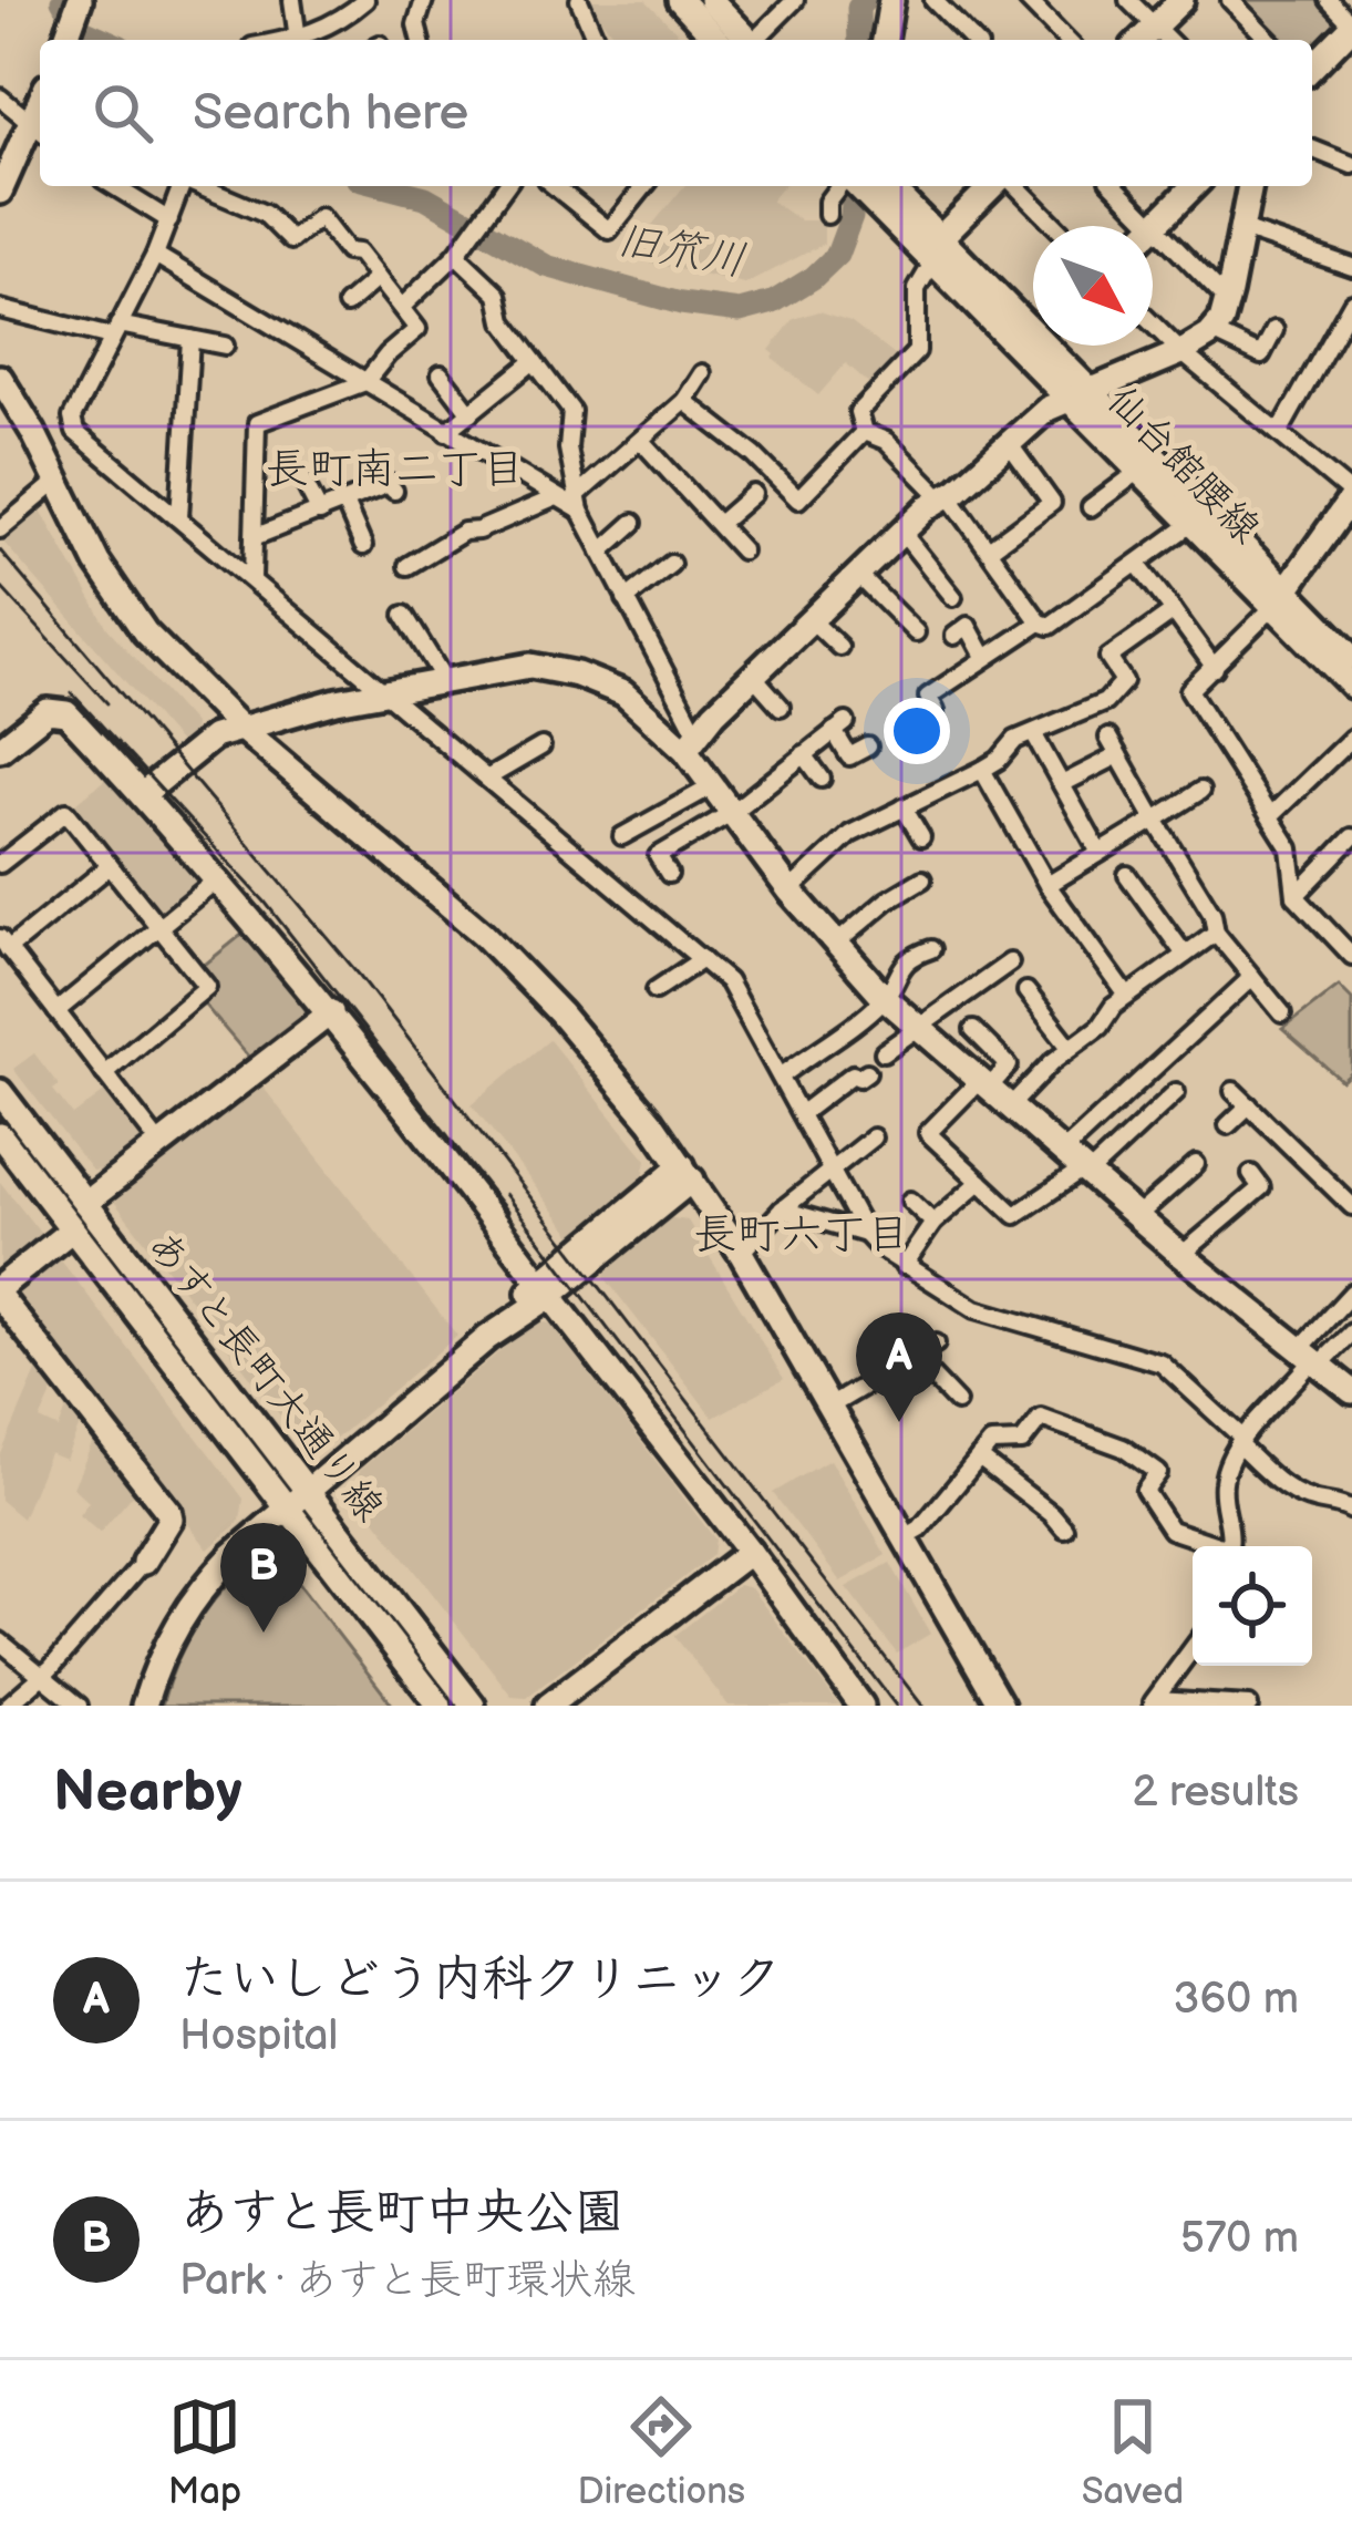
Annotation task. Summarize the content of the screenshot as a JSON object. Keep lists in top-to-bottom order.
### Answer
{
  "streets": {
    "street": ["仙台館腰線", "あすと長町大通り線"]
  },
  "districts": ["長町南二丁目", "長町六丁目"],
  "water": ["旧笊川"],
  "north": "bottom right",
  "page": {
    "search": "Search here",
    "pins": ["A", "B"],
    "heading": ["Nearby", "2 results"],
    "list": [
      {
        "mark": "A",
        "name": "たいしどう内科クリニック",
        "note": "Hospital",
        "value": "360 m"
      },
      {
        "mark": "B",
        "name": "あすと長町中央公園",
        "note": "Park · あすと長町環状線",
        "value": "570 m"
      }
    ],
    "nav": ["Map", "Directions", "Saved"]
  }
}
